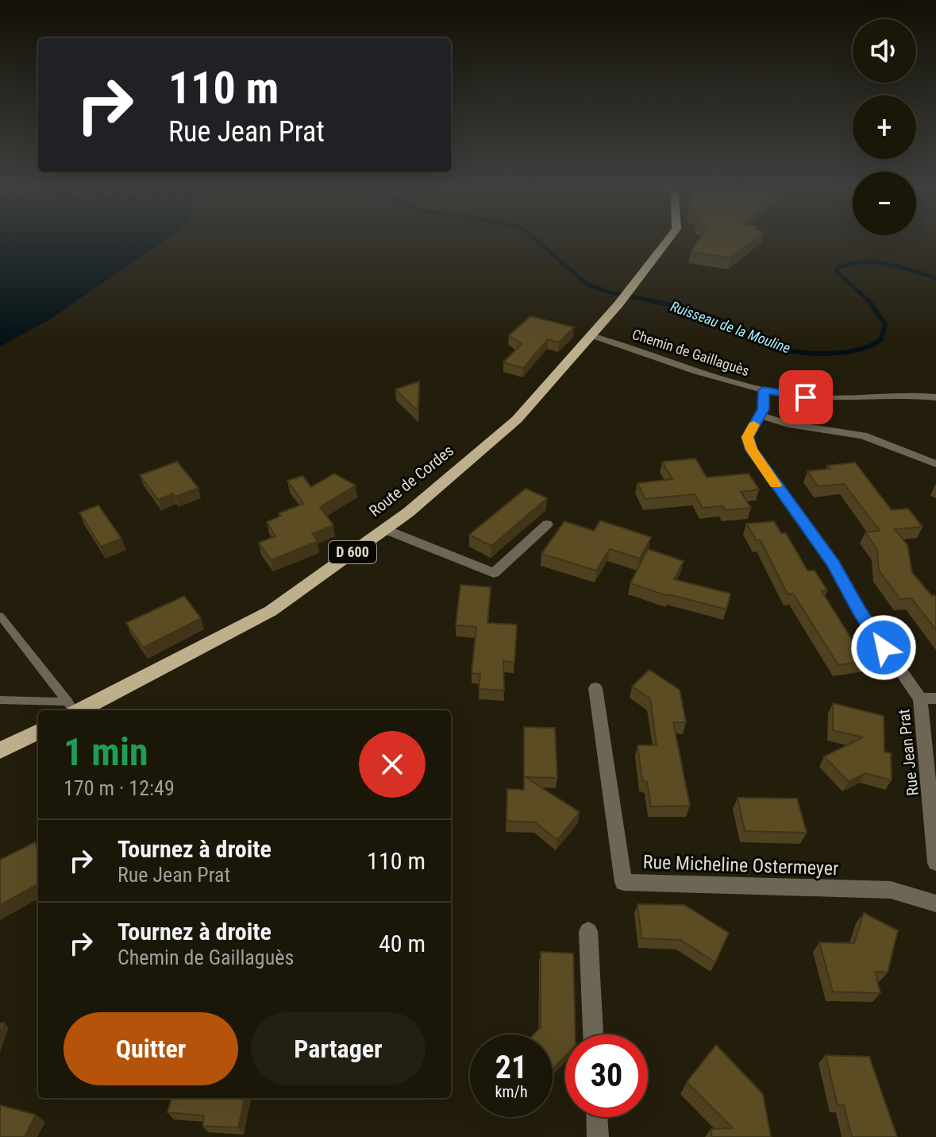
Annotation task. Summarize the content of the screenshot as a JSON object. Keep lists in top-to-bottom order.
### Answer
{
  "streets": {
    "main road": ["Route de Cordes", "D 600"],
    "street": ["Chemin de Gaillaguès", "Rue Jean Prat", "Rue Micheline Ostermeyer"]
  },
  "crossings": [
    ["Chemin de Gaillaguès", "Route de Cordes"],
    ["Chemin de Gaillaguès", "Rue Jean Prat"]
  ],
  "water": ["Ruisseau de la Mouline"],
  "page": {
    "map_buttons": ["+", "−"],
    "turn": ["110 m", "Rue Jean Prat"],
    "heading": ["1 min", "170 m · 12:49"],
    "list": [
      {
        "name": "Tournez à droite",
        "note": "Rue Jean Prat",
        "value": "110 m"
      },
      {
        "name": "Tournez à droite",
        "note": "Chemin de Gaillaguès",
        "value": "40 m"
      }
    ],
    "buttons": ["Quitter", "Partager"],
    "speed": "21 km/h",
    "limit": "30"
  }
}
